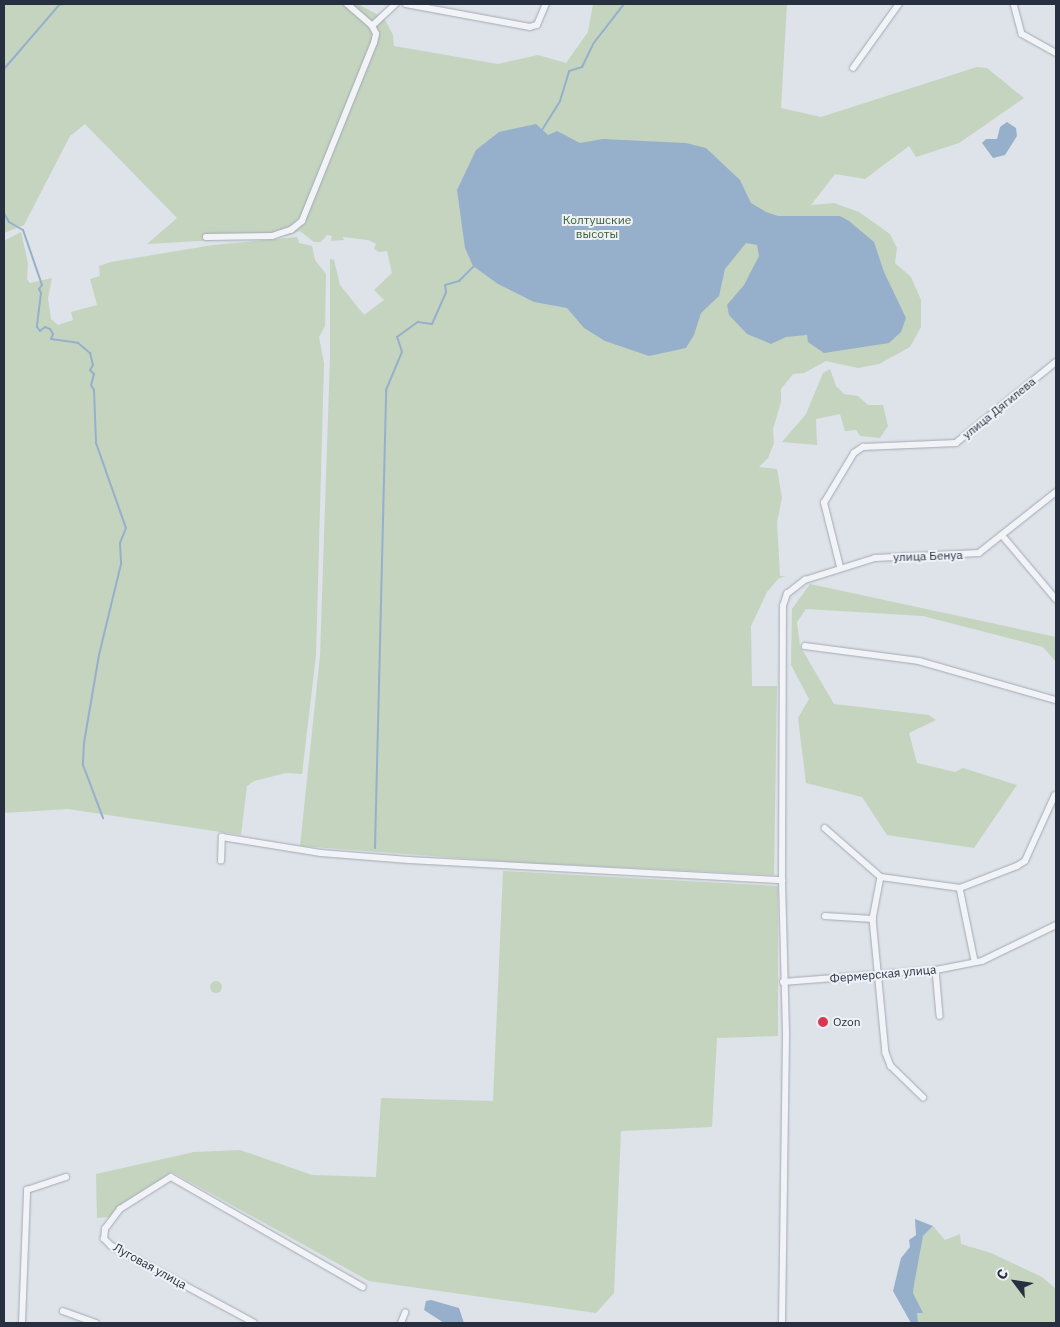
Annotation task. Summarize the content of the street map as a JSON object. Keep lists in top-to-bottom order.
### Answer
{
  "streets": {
    "street": [
      "улица Дягилева",
      "улица Бенуа",
      "Фермерская улица",
      "Луговая улица"
    ]
  },
  "crossings": [
    ["улица Дягилева", "улица Бенуа"],
    ["улица Бенуа", "Фермерская улица"]
  ],
  "parks": ["Колтушские высоты"],
  "places": ["Ozon"],
  "north": "top left"
}
